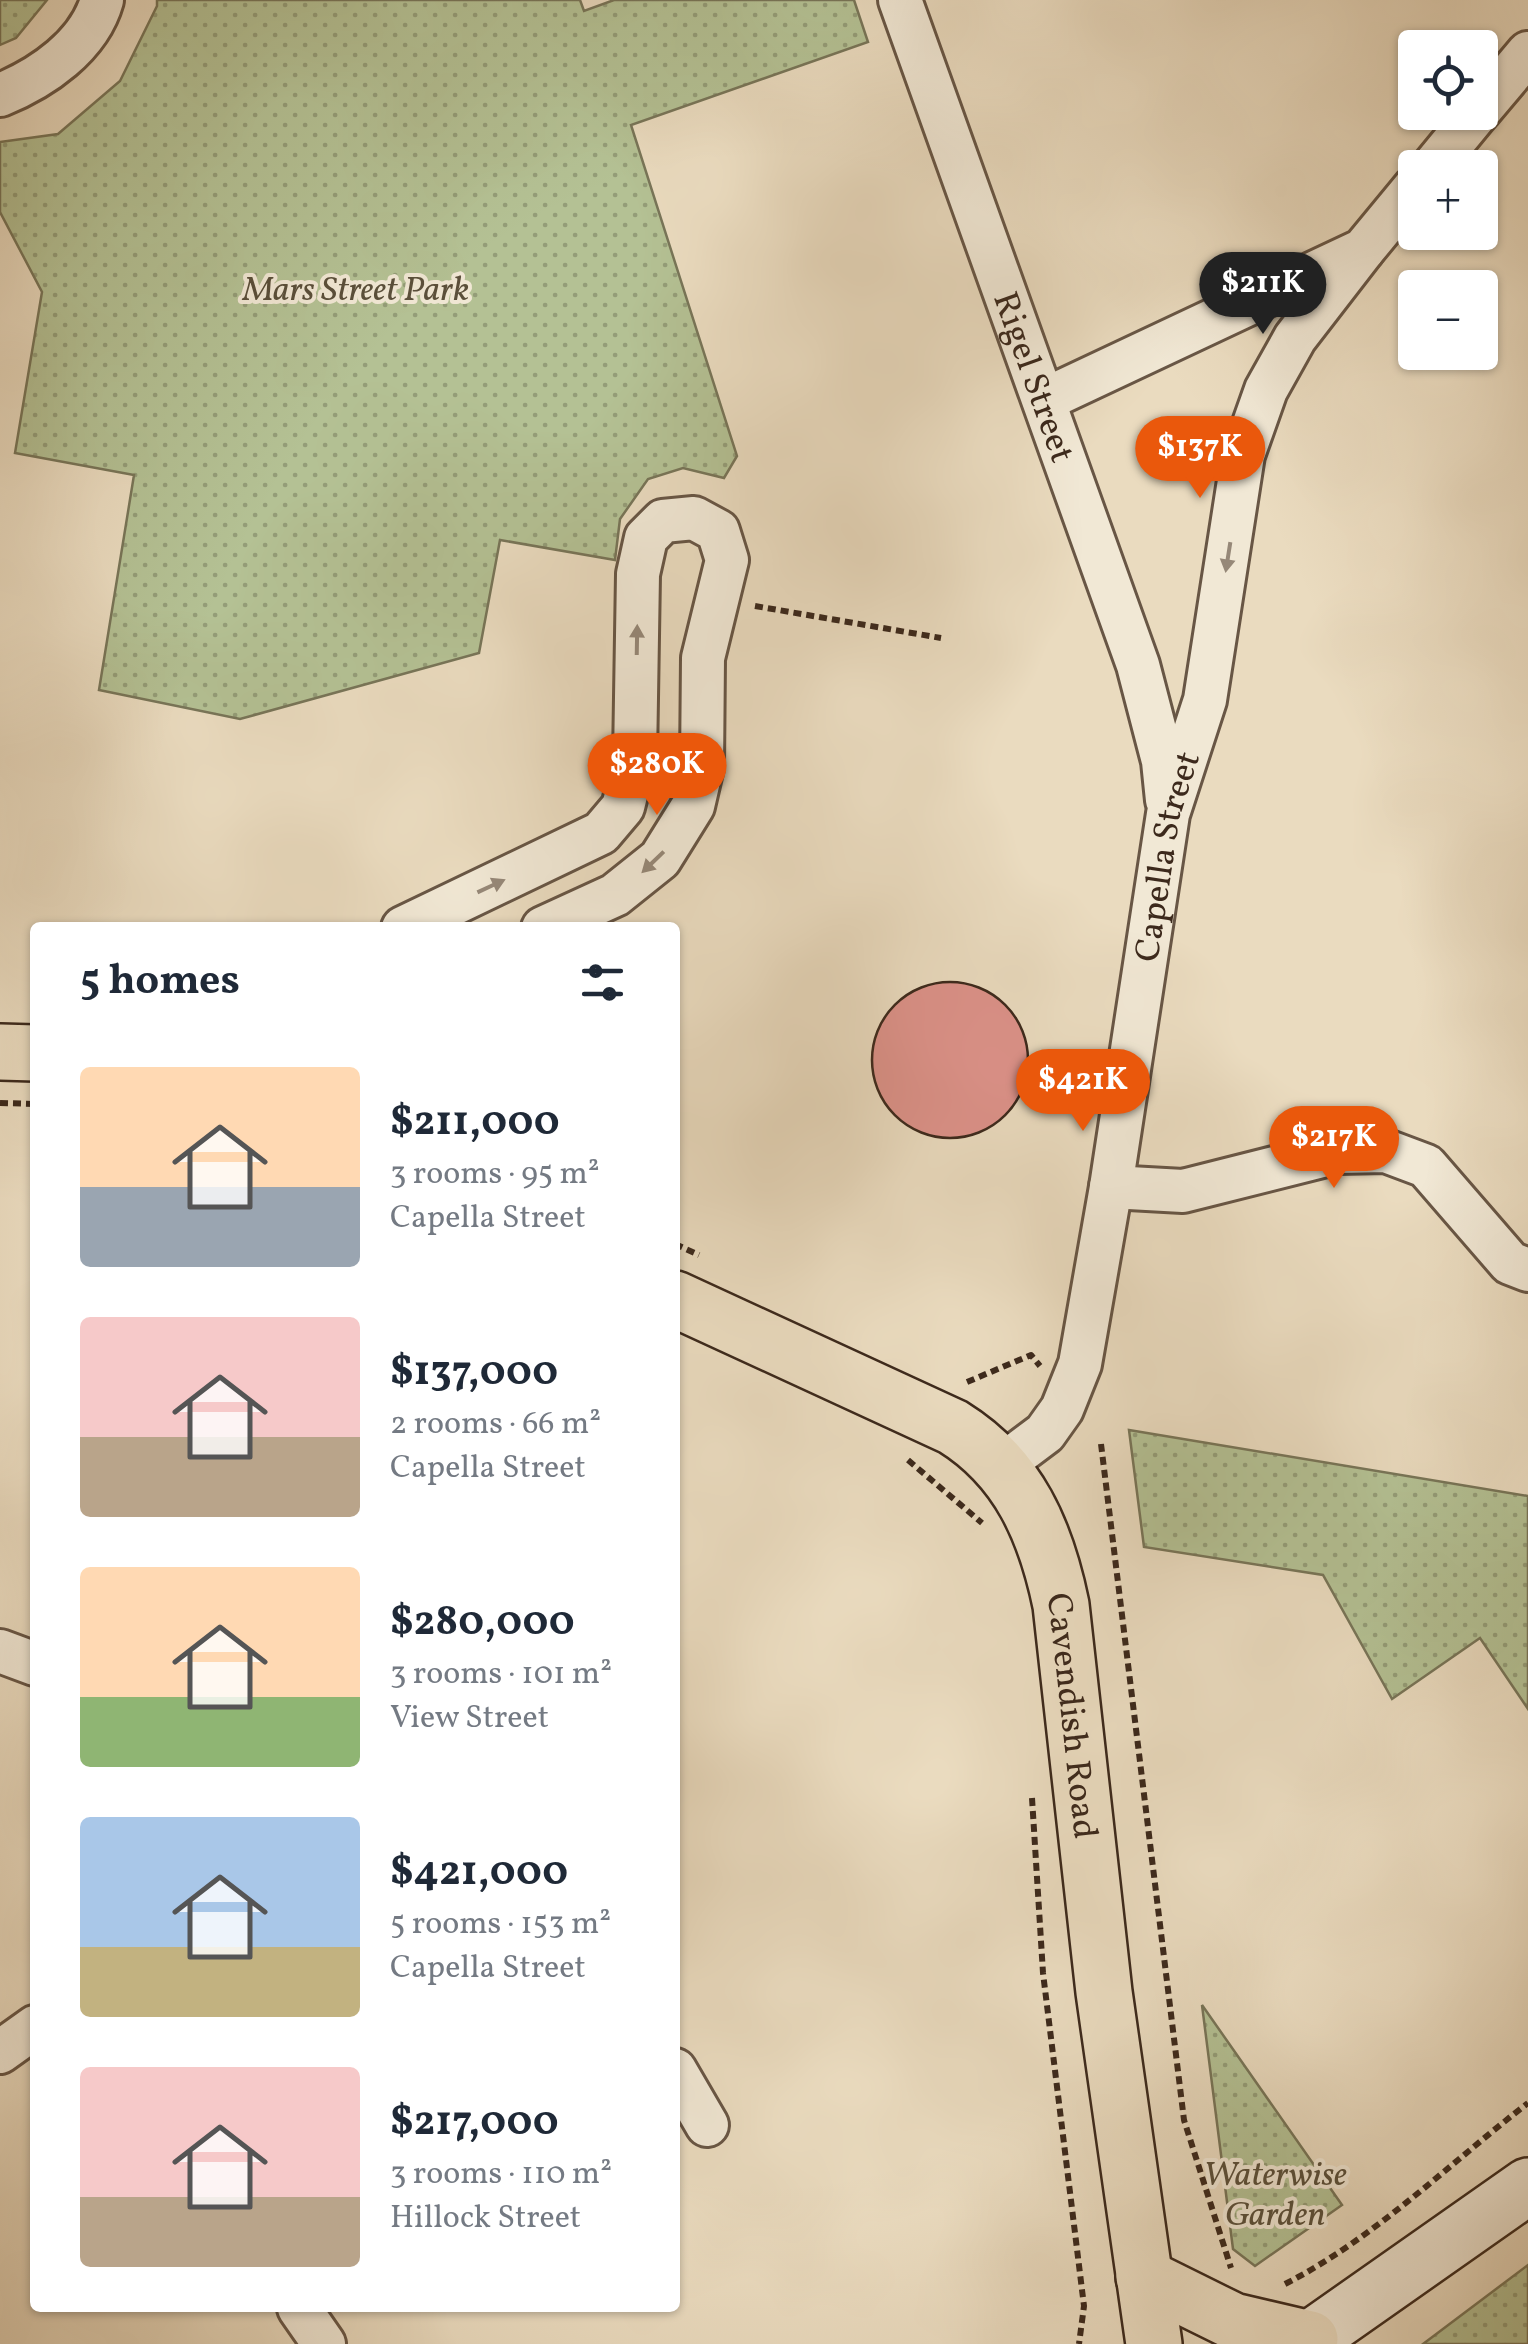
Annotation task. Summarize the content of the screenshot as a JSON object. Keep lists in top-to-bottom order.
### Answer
{
  "streets": {
    "main road": ["Cavendish Road"],
    "street": ["Rigel Street", "Capella Street"]
  },
  "crossings": [
    ["Rigel Street", "Capella Street"],
    ["Capella Street", "Cavendish Road"]
  ],
  "one_way": ["Capella Street"],
  "parks": ["Mars Street Park", "Waterwise Garden"],
  "page": {
    "map_buttons": ["+", "−"],
    "price": [
      "$211K",
      "$137K",
      "$280K",
      "$421K",
      "$217K"
    ],
    "heading": "5 homes",
    "list": [
      {
        "name": "$211,000",
        "note": "3 rooms · 95 m² · Capella Street"
      },
      {
        "name": "$137,000",
        "note": "2 rooms · 66 m² · Capella Street"
      },
      {
        "name": "$280,000",
        "note": "3 rooms · 101 m² · View Street"
      },
      {
        "name": "$421,000",
        "note": "5 rooms · 153 m² · Capella Street"
      },
      {
        "name": "$217,000",
        "note": "3 rooms · 110 m² · Hillock Street"
      }
    ]
  }
}
